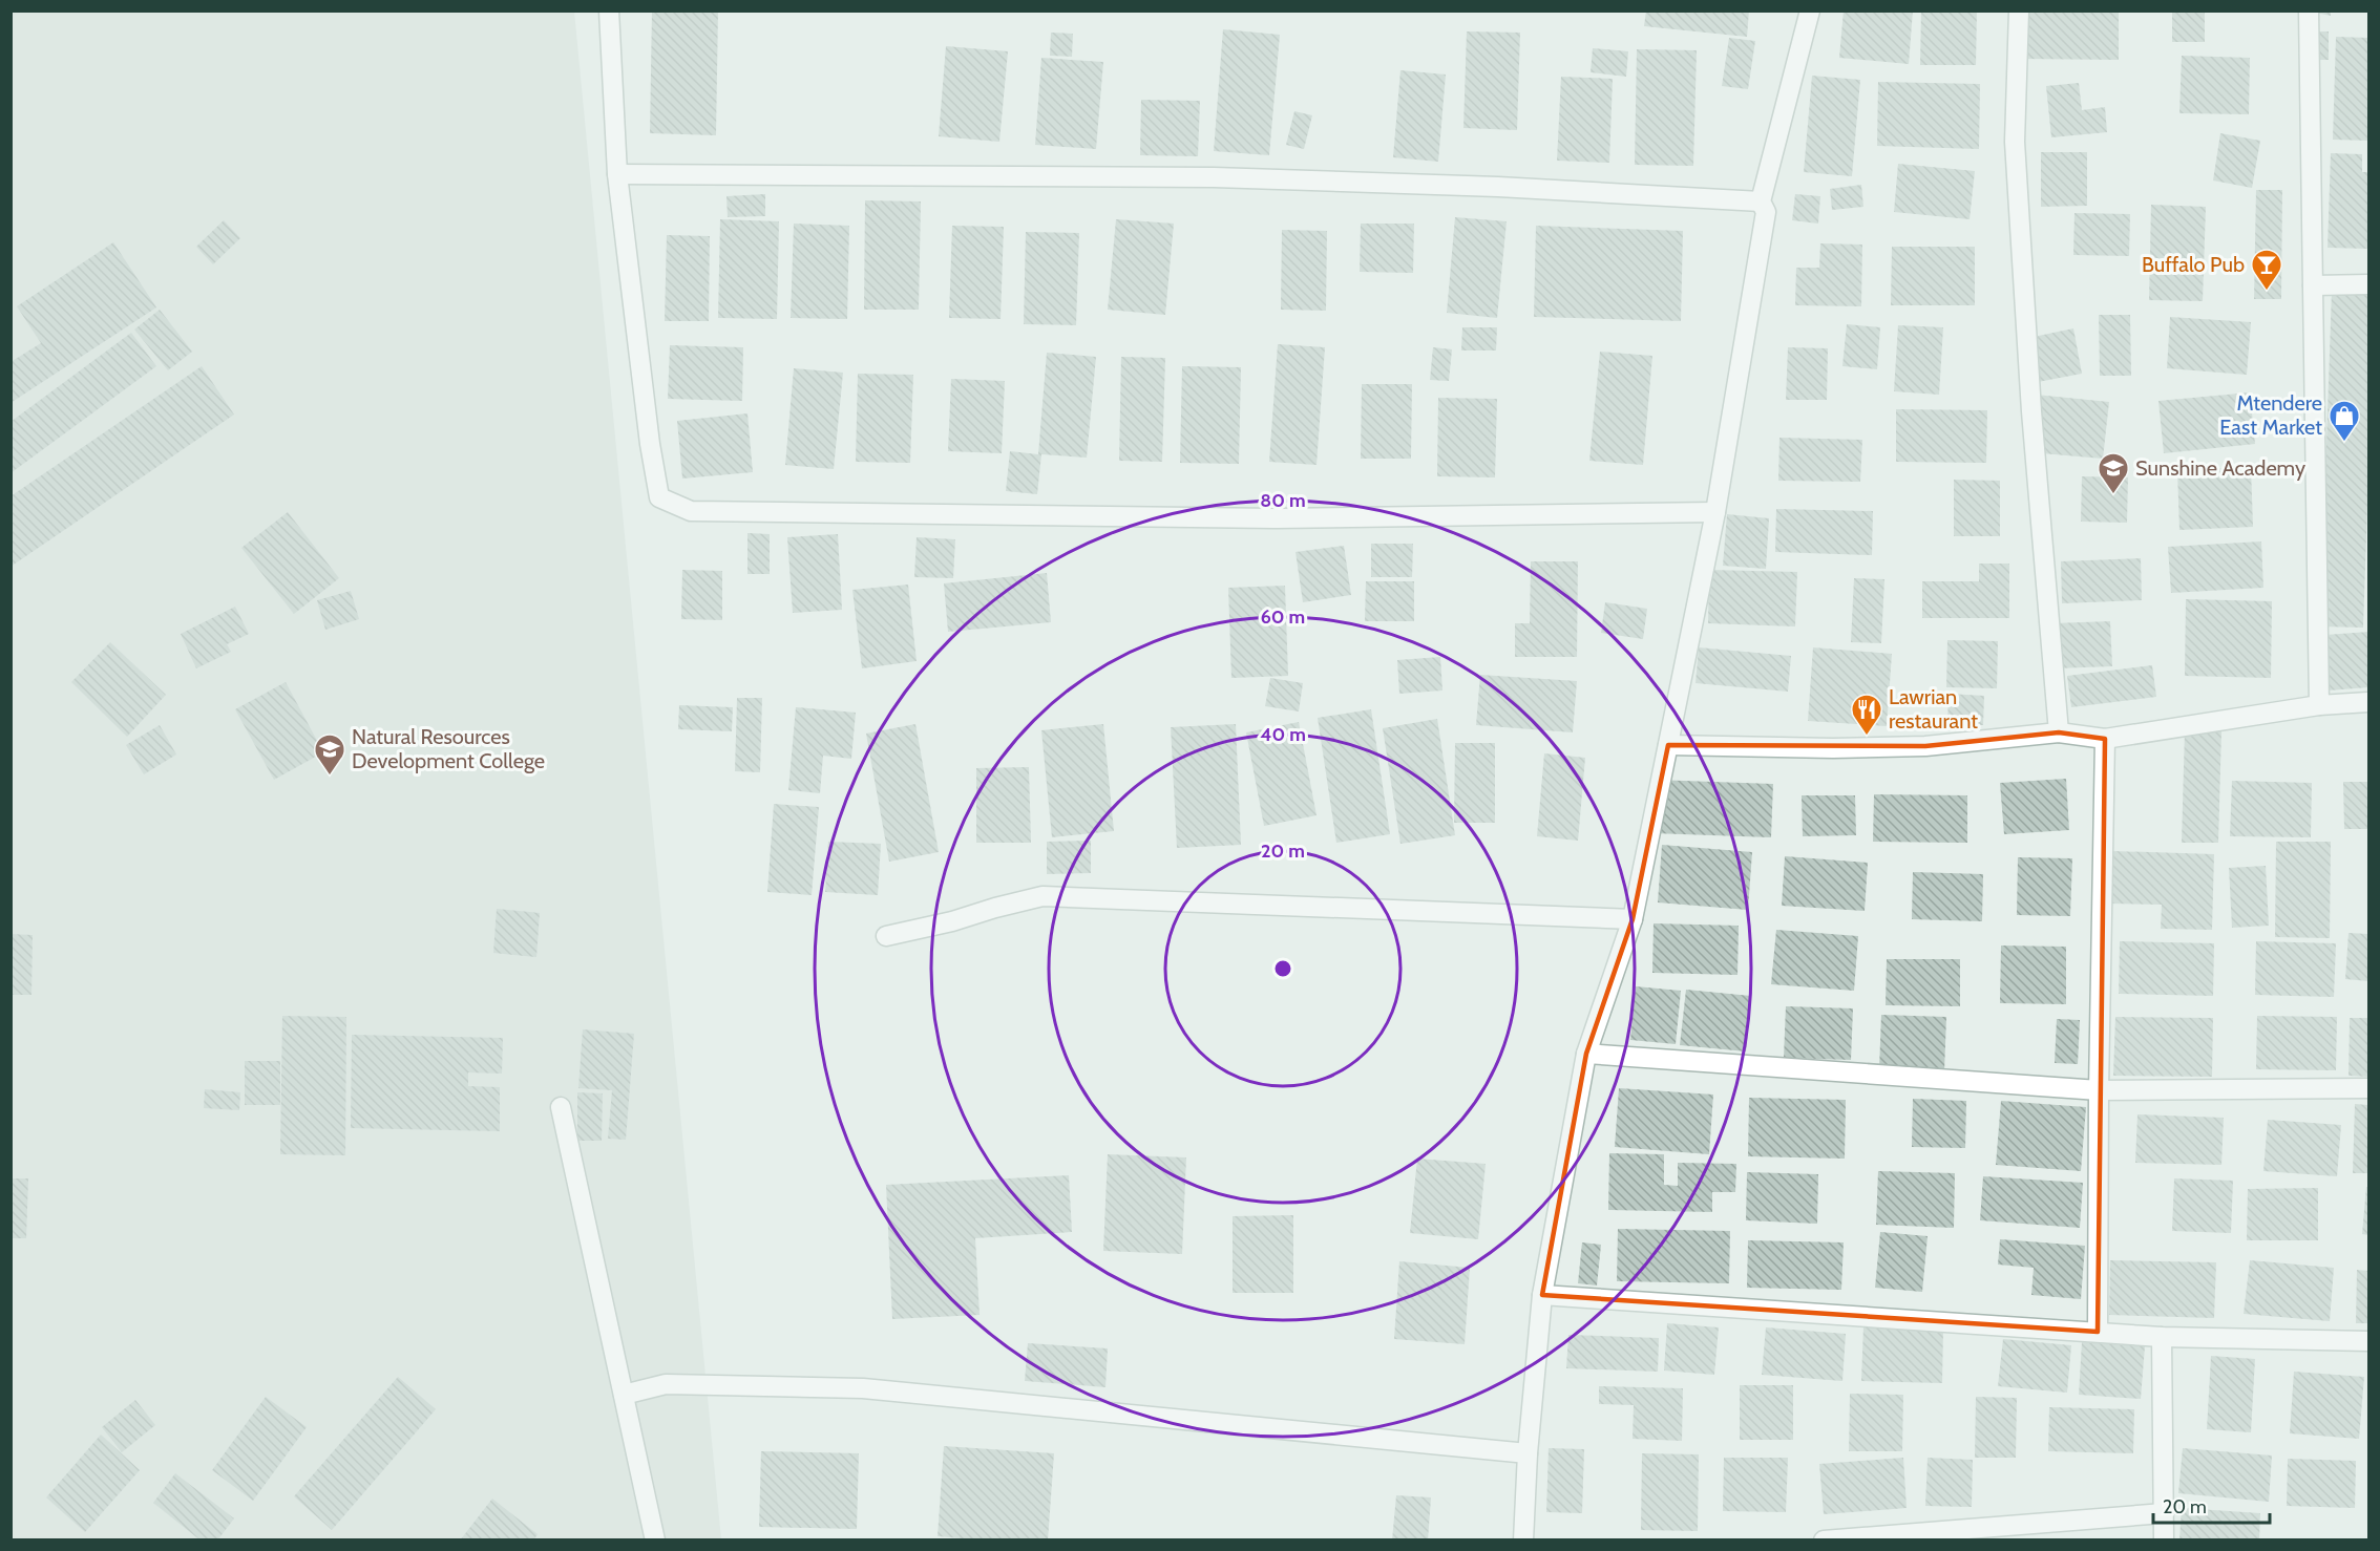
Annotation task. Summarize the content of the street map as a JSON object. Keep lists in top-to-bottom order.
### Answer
{
  "places": {
    "bar": ["Buffalo Pub"],
    "shop": ["Mtendere East Market"],
    "school or university": ["Sunshine Academy", "Natural Resources Development College"],
    "restaurant": ["Lawrian restaurant"]
  },
  "scale_bar": "20 m",
  "rings": [
    "80 m",
    "60 m",
    "40 m",
    "20 m"
  ]
}
